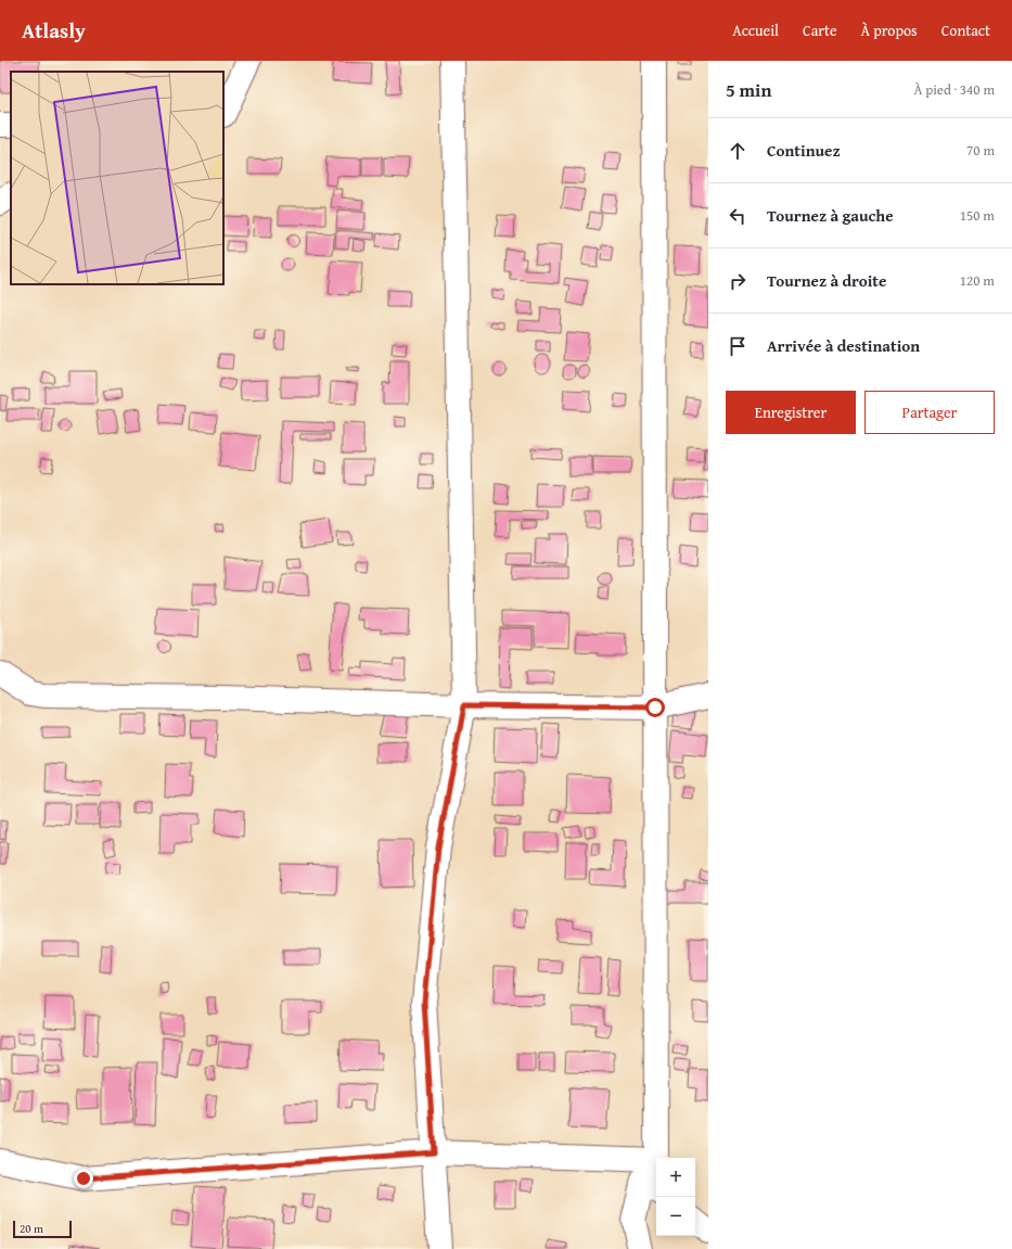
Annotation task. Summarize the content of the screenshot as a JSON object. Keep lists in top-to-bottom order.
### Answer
{
  "scale_bar": "20 m",
  "page": {
    "header": "Atlasly",
    "nav": [
      "Accueil",
      "Carte",
      "À propos",
      "Contact"
    ],
    "heading": ["5 min", "À pied · 340 m"],
    "list": [
      ["Continuez", "70 m"],
      ["Tournez à gauche", "150 m"],
      ["Tournez à droite", "120 m"],
      "Arrivée à destination"
    ],
    "buttons": ["Enregistrer", "Partager"],
    "map_buttons": ["+", "−"],
    "scale": "20 m"
  }
}
